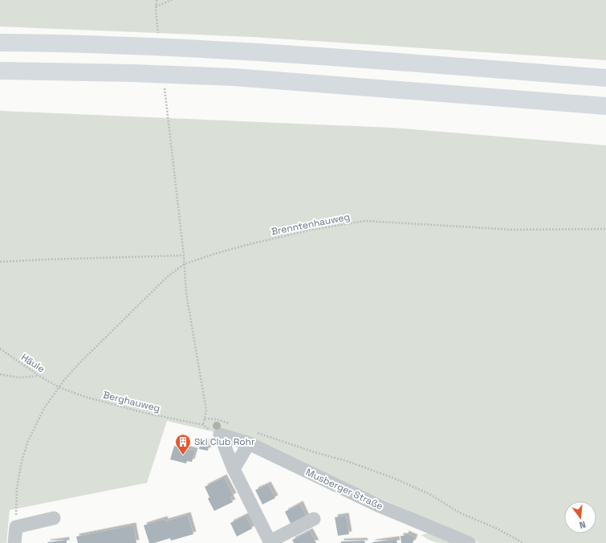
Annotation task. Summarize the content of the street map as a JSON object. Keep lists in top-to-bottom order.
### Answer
{
  "streets": {
    "street": ["Musberger Straße"],
    "path": ["Brenntenhauweg", "Häule", "Berghauweg"]
  },
  "crossings": [
    ["Brenntenhauweg", "Häule"],
    ["Brenntenhauweg", "Berghauweg"],
    ["Häule", "Berghauweg"]
  ],
  "places": {
    "building": ["Ski Club Rohr"]
  },
  "north": "bottom"
}
